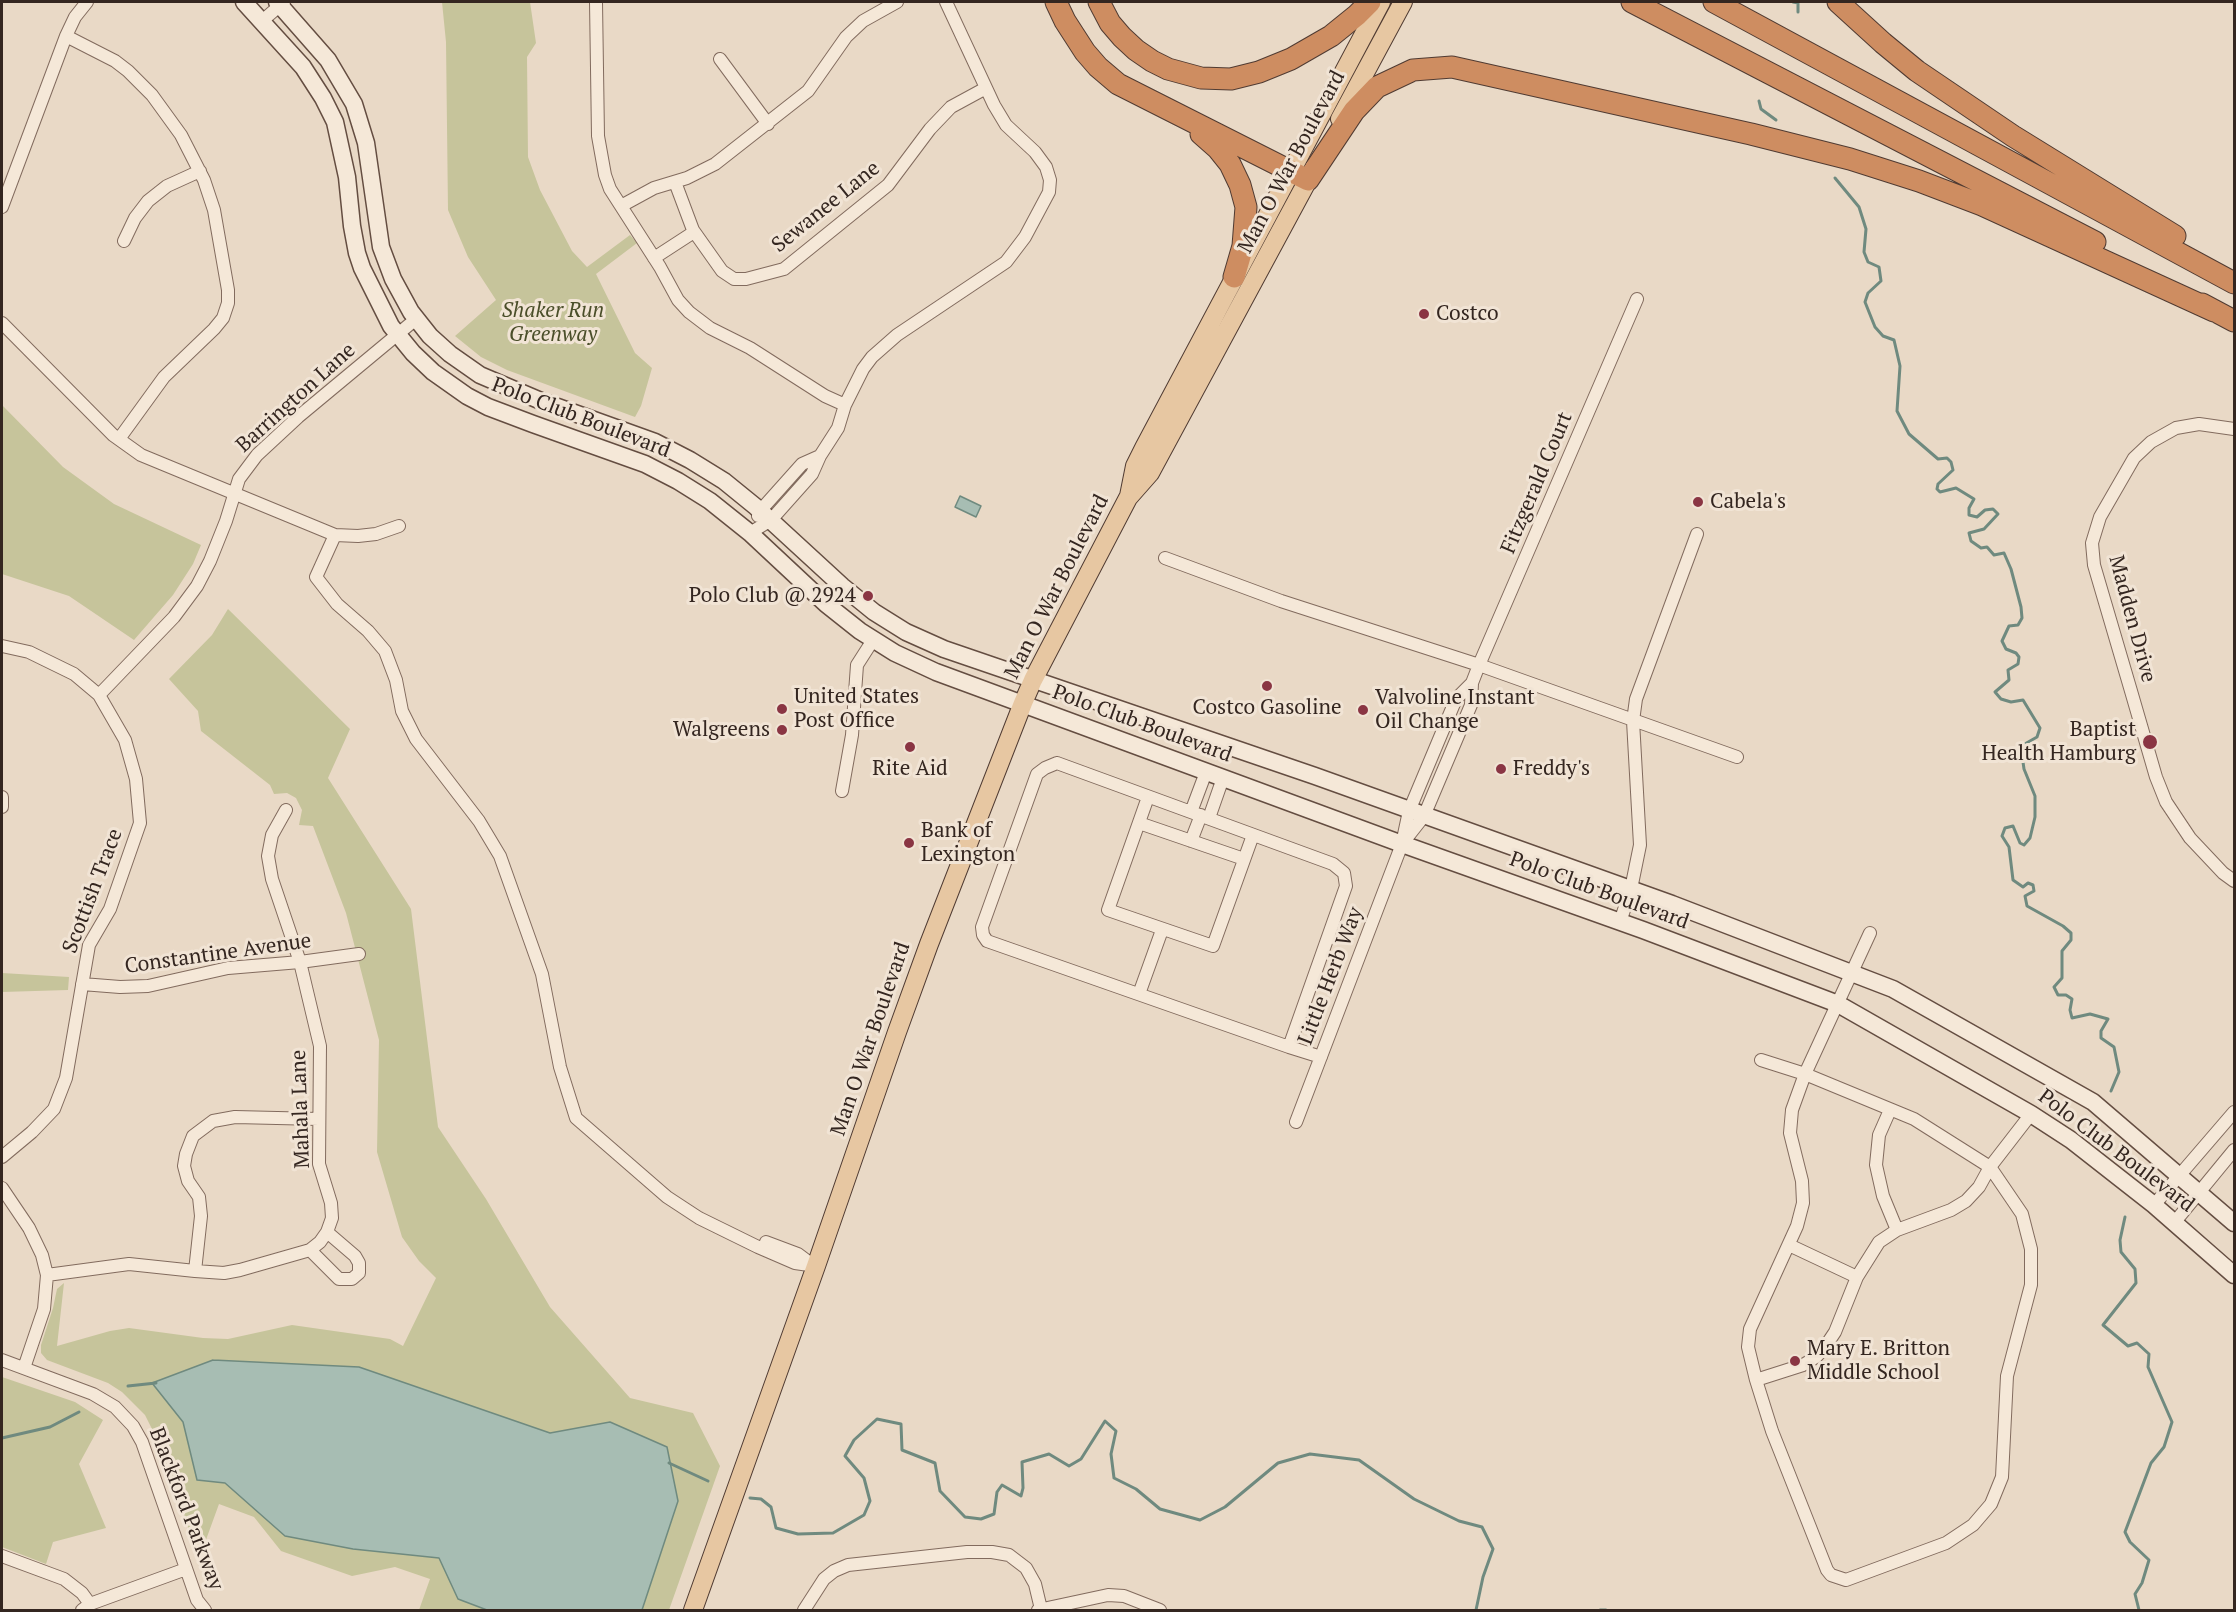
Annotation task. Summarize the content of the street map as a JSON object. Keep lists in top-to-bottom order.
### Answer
{
  "streets": {
    "main road": ["Man O War Boulevard"],
    "street": [
      "Sewanee Lane",
      "Barrington Lane",
      "Polo Club Boulevard",
      "Fitzgerald Court",
      "Madden Drive",
      "Scottish Trace",
      "Constantine Avenue",
      "Little Herb Way",
      "Mahala Lane",
      "Blackford Parkway"
    ]
  },
  "crossings": [
    ["Man O War Boulevard", "Polo Club Boulevard"],
    ["Barrington Lane", "Polo Club Boulevard"],
    ["Barrington Lane", "Scottish Trace"],
    ["Polo Club Boulevard", "Fitzgerald Court"],
    ["Polo Club Boulevard", "Little Herb Way"],
    ["Fitzgerald Court", "Little Herb Way"],
    ["Scottish Trace", "Constantine Avenue"],
    ["Constantine Avenue", "Mahala Lane"]
  ],
  "parks": ["Shaker Run Greenway"],
  "places": [
    "Costco",
    "Cabela's",
    "Polo Club @ 2924",
    "Costco Gasoline",
    "United States Post Office",
    "Valvoline Instant Oil Change",
    "Walgreens",
    "Baptist Health Hamburg",
    "Rite Aid",
    "Freddy's",
    "Bank of Lexington",
    "Mary E. Britton Middle School"
  ]
}
